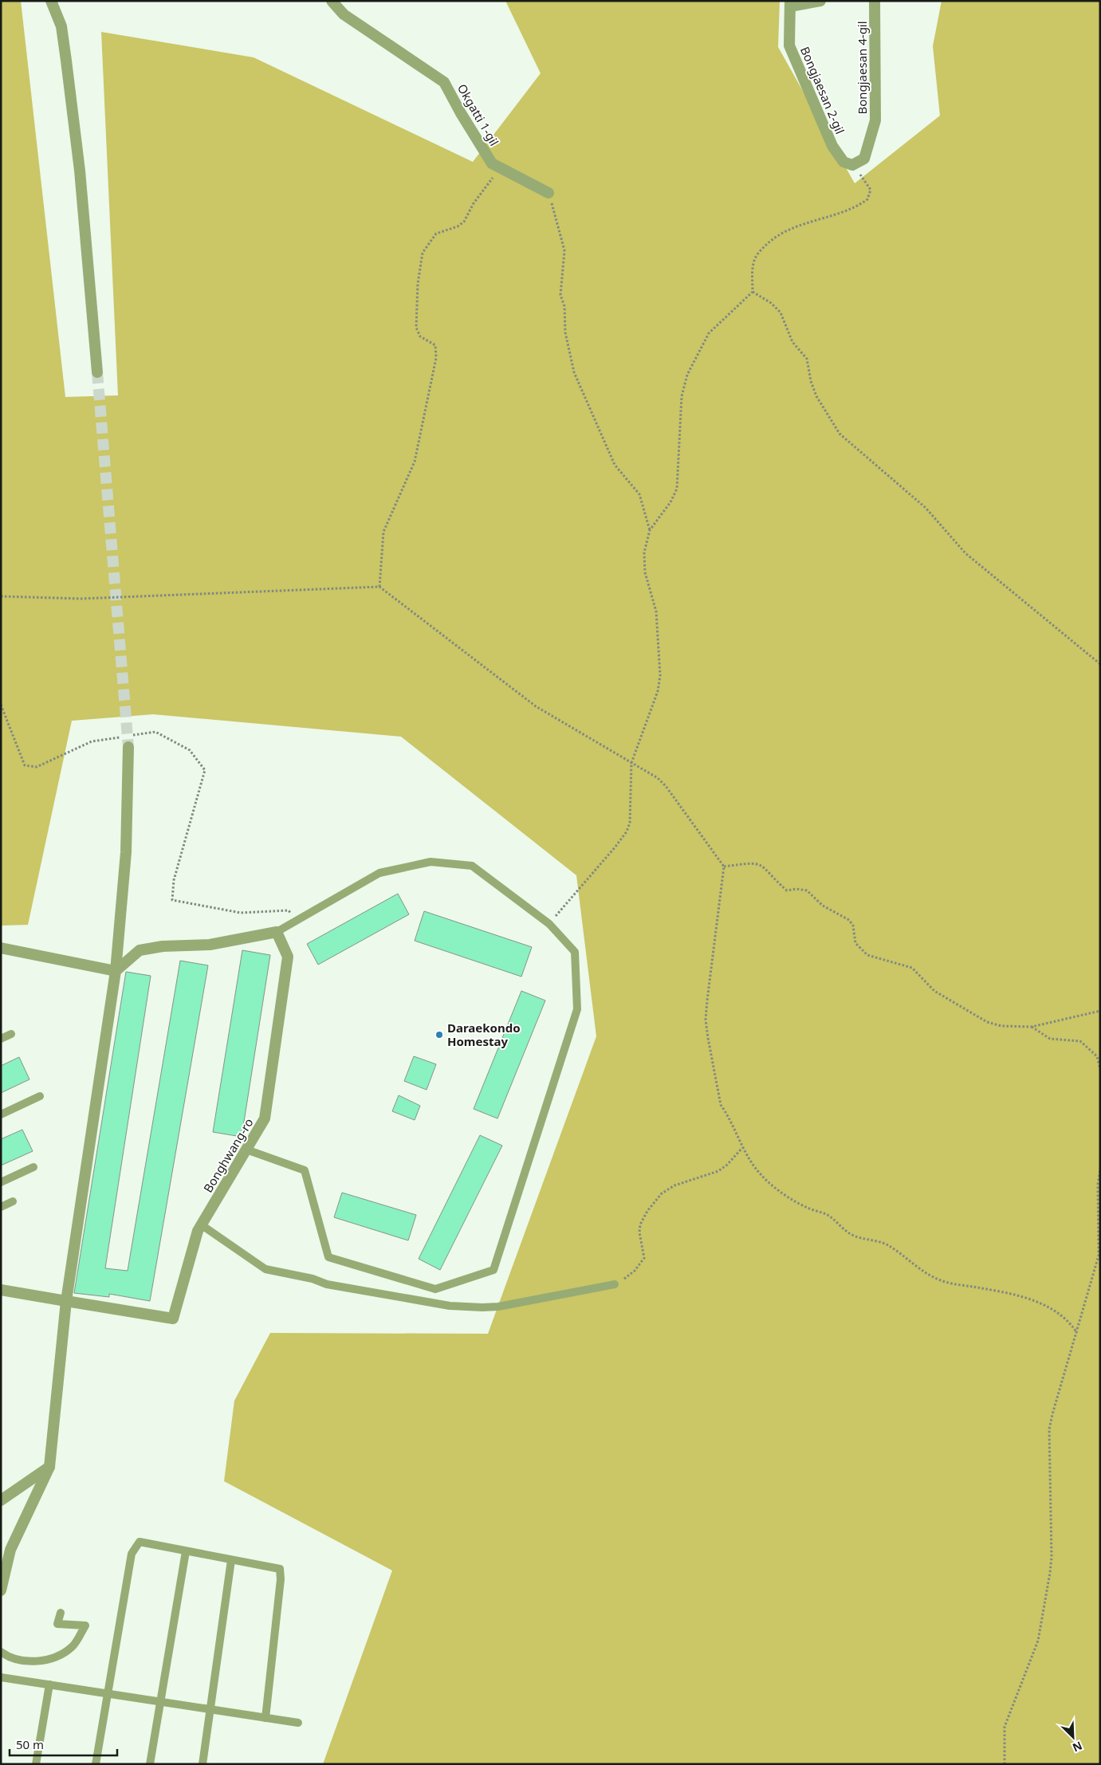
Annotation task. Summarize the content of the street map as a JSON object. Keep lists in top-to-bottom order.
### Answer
{
  "streets": {
    "street": [
      "Bongjaesan 4-gil",
      "Bongjaesan 2-gil",
      "Okgatti 1-gil",
      "Bonghwang-ro"
    ]
  },
  "crossings": [
    ["Bongjaesan 4-gil", "Bongjaesan 2-gil"]
  ],
  "places": ["Daraekondo Homestay"],
  "scale_bar": "50 m",
  "north": "bottom right"
}
